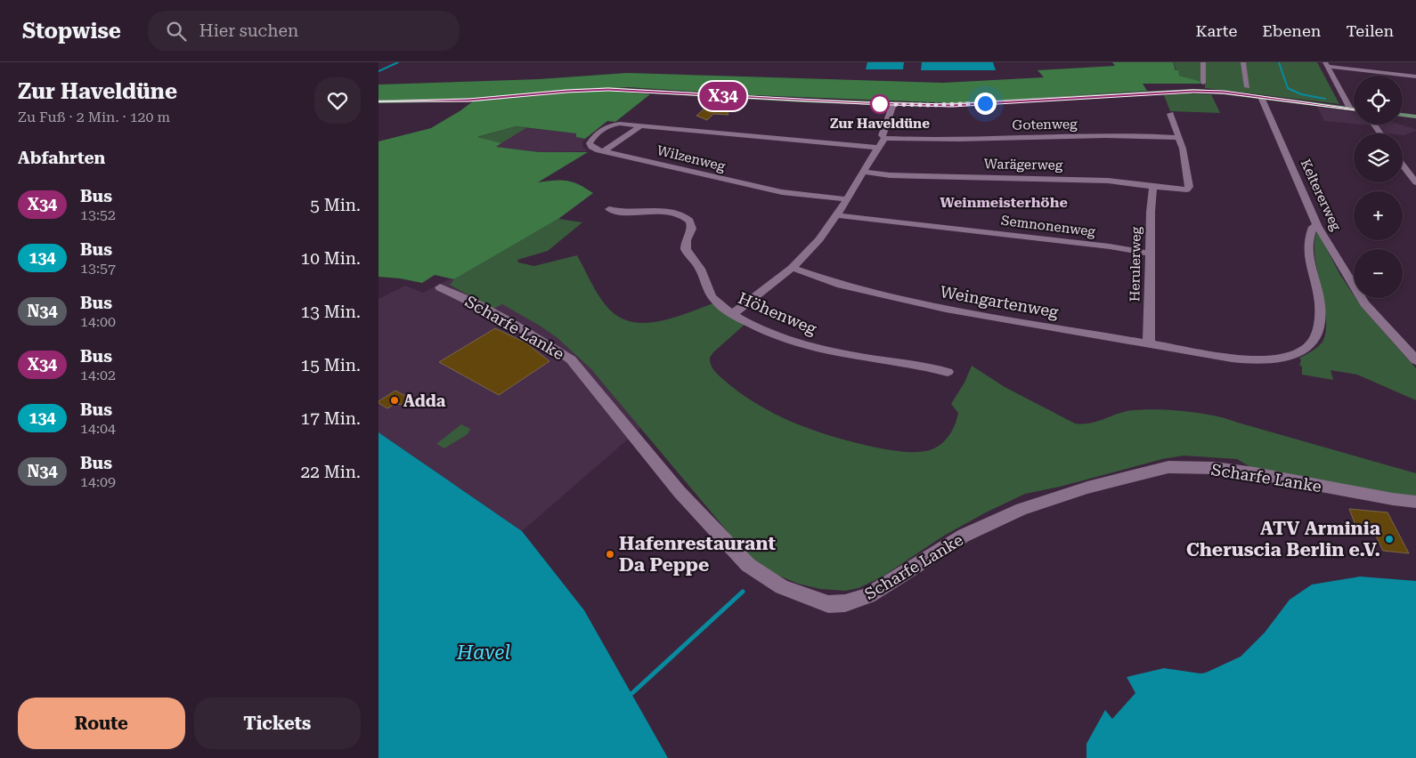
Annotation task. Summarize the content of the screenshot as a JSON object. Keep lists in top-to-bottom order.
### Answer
{
  "streets": {
    "street": [
      "Gotenweg",
      "Wilzenweg",
      "Warägerweg",
      "Keltererweg",
      "Semnonenweg",
      "Herulerweg",
      "Weingartenweg",
      "Höhenweg",
      "Scharfe Lanke"
    ]
  },
  "crossings": [
    ["Gotenweg", "Warägerweg"],
    ["Warägerweg", "Herulerweg"],
    ["Keltererweg", "Weingartenweg"],
    ["Semnonenweg", "Herulerweg"],
    ["Herulerweg", "Weingartenweg"]
  ],
  "districts": ["Weinmeisterhöhe"],
  "water": ["Havel"],
  "places": [
    "Zur Haveldüne",
    "Adda",
    "ATV Arminia Cheruscia Berlin e.V.",
    "Hafenrestaurant Da Peppe"
  ],
  "lines": ["bus line X34"],
  "page": {
    "header": "Stopwise",
    "search": "Hier suchen",
    "nav": ["Karte", "Ebenen", "Teilen"],
    "heading": [
      ["Zur Haveldüne", "Zu Fuß · 2 Min. · 120 m"],
      "Abfahrten"
    ],
    "on_map": "X34",
    "map_buttons": ["+", "−"],
    "list": [
      {
        "mark": "X34",
        "name": "Bus",
        "note": "13:52",
        "value": "5 Min."
      },
      {
        "mark": "134",
        "name": "Bus",
        "note": "13:57",
        "value": "10 Min."
      },
      {
        "mark": "N34",
        "name": "Bus",
        "note": "14:00",
        "value": "13 Min."
      },
      {
        "mark": "X34",
        "name": "Bus",
        "note": "14:02",
        "value": "15 Min."
      },
      {
        "mark": "134",
        "name": "Bus",
        "note": "14:04",
        "value": "17 Min."
      },
      {
        "mark": "N34",
        "name": "Bus",
        "note": "14:09",
        "value": "22 Min."
      }
    ],
    "buttons": ["Route", "Tickets"]
  }
}
